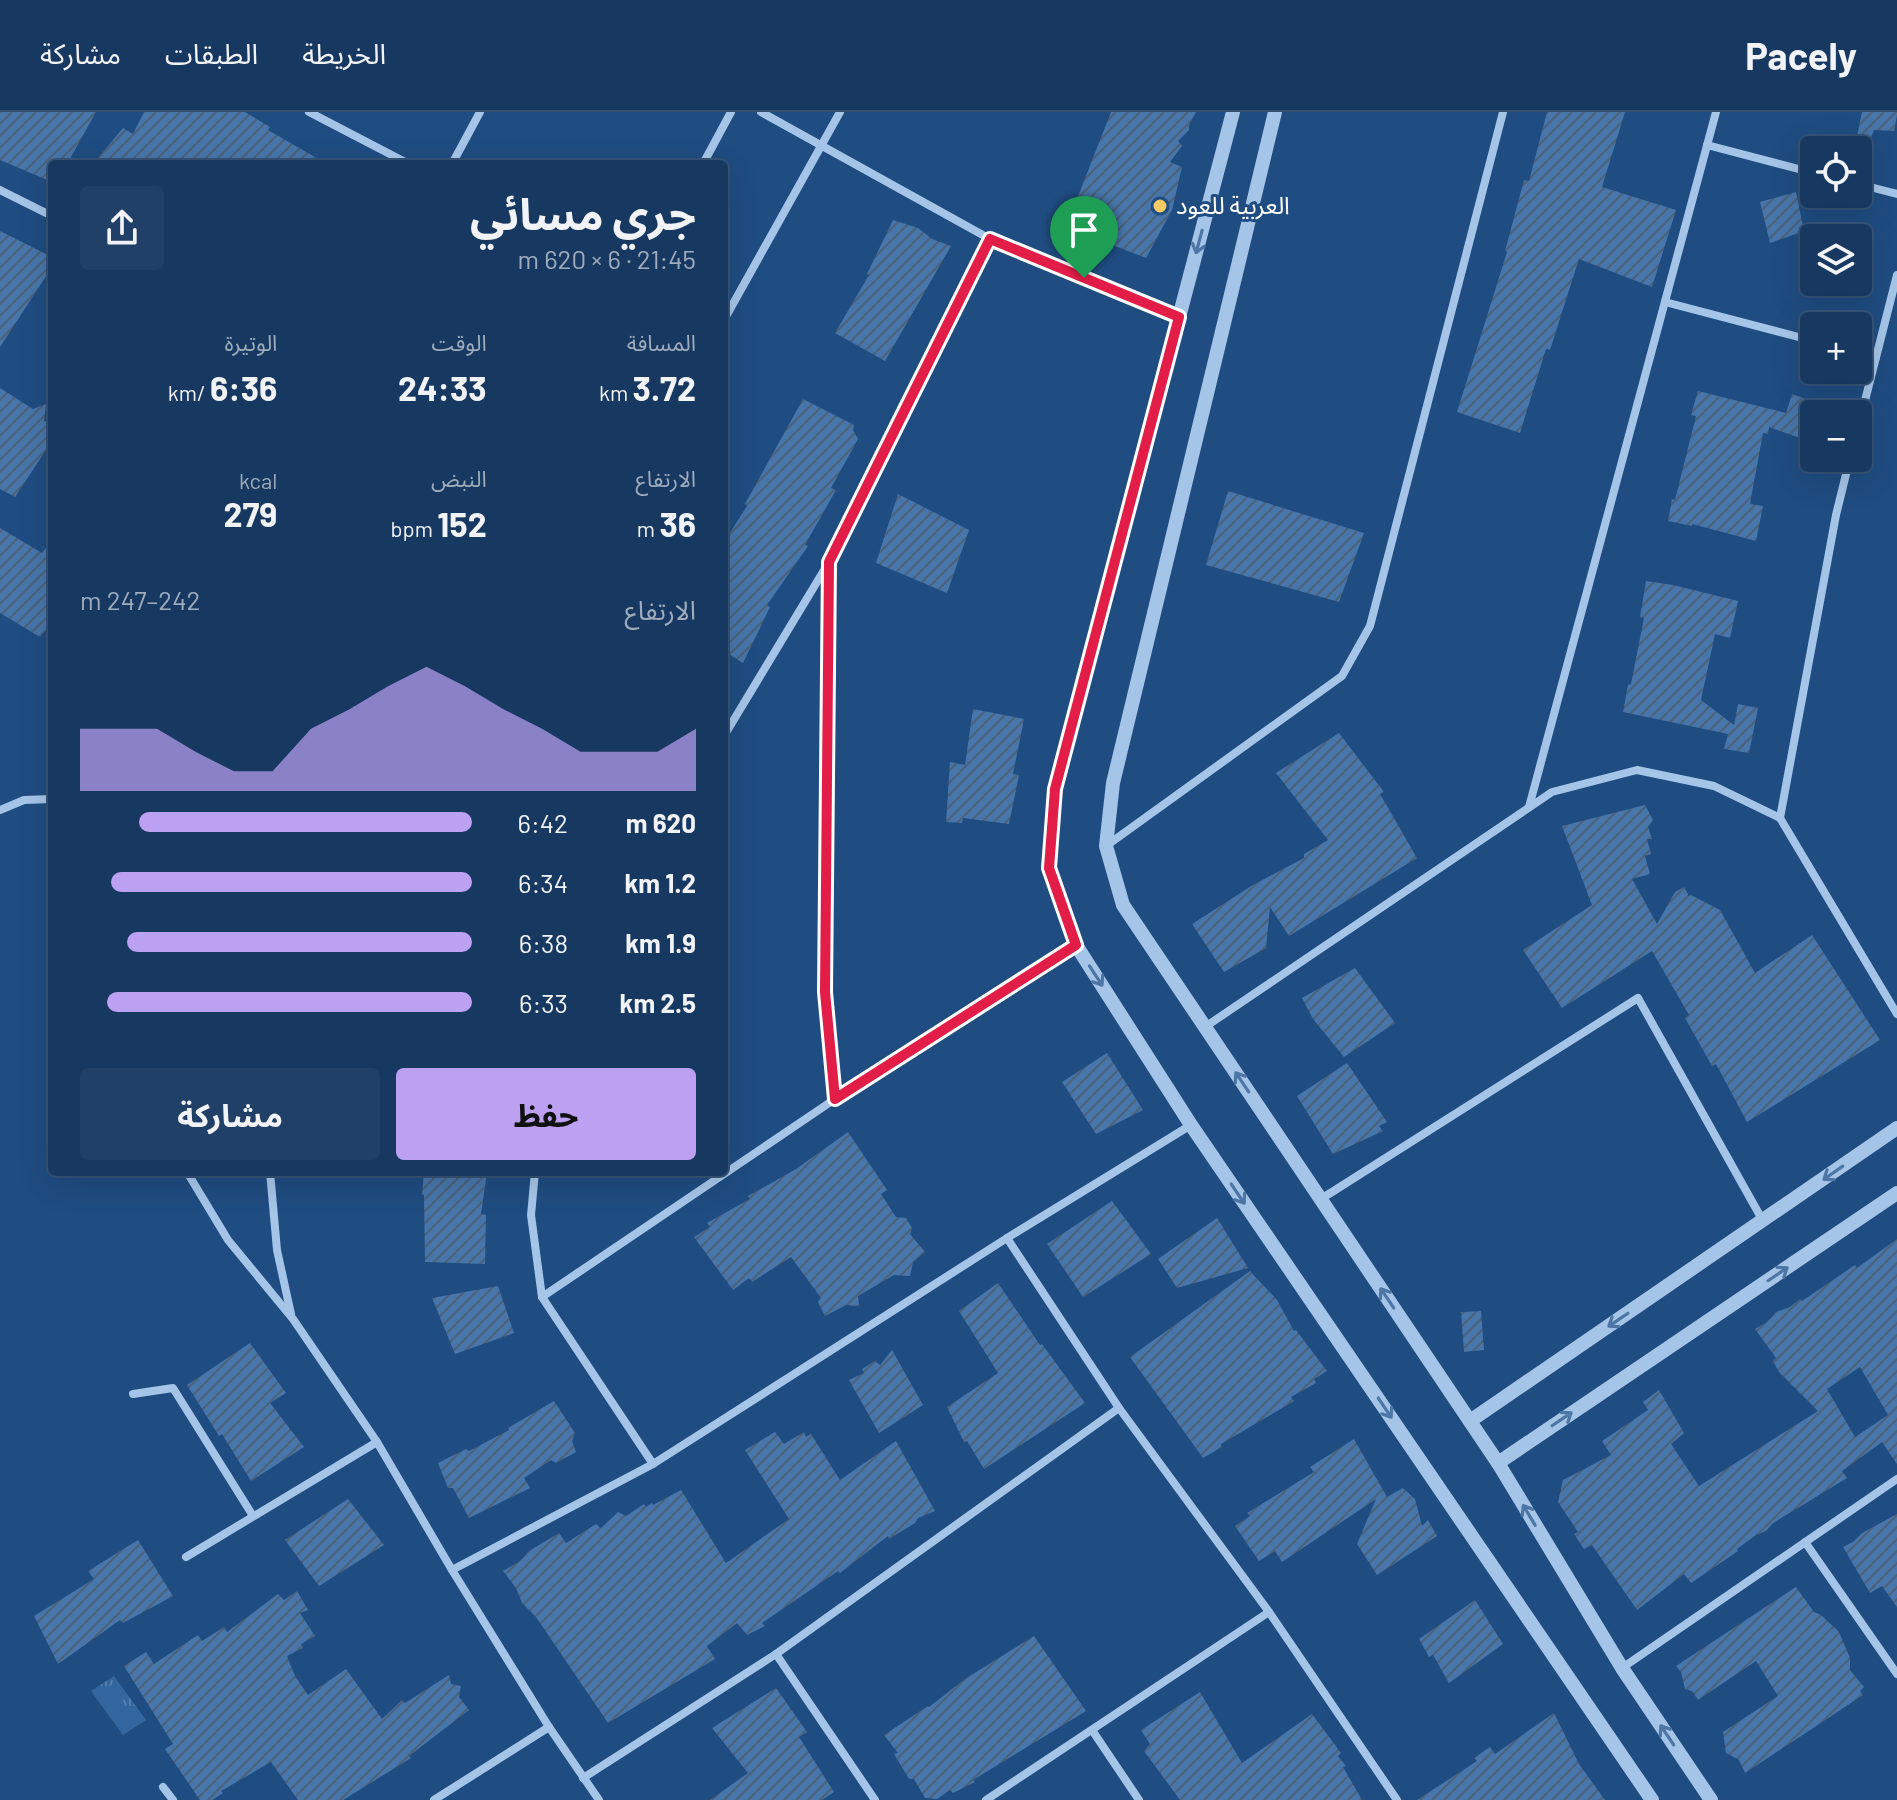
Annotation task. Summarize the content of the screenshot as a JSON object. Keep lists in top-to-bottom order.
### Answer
{
  "places": ["العربية للعود"],
  "page": {
    "header": "Pacely",
    "nav": ["الخريطة", "الطبقات", "مشاركة"],
    "map_buttons": ["+", "−"],
    "heading": ["جري مسائي", "21:45 · 6 × 620 m"],
    "stats": [
      ["المسافة", "3.72 km"],
      ["الوقت", "24:33"],
      ["الوتيرة", "6:36 /km"],
      ["الارتفاع", "36 m"],
      ["النبض", "152 bpm"],
      ["kcal", "279"]
    ],
    "chart": ["الارتفاع", "242–247 m"],
    "list": [
      {
        "name": "620 m",
        "note": "6:42"
      },
      {
        "name": "1.2 km",
        "note": "6:34"
      },
      {
        "name": "1.9 km",
        "note": "6:38"
      },
      {
        "name": "2.5 km",
        "note": "6:33"
      }
    ],
    "buttons": ["حفظ", "مشاركة"]
  }
}
